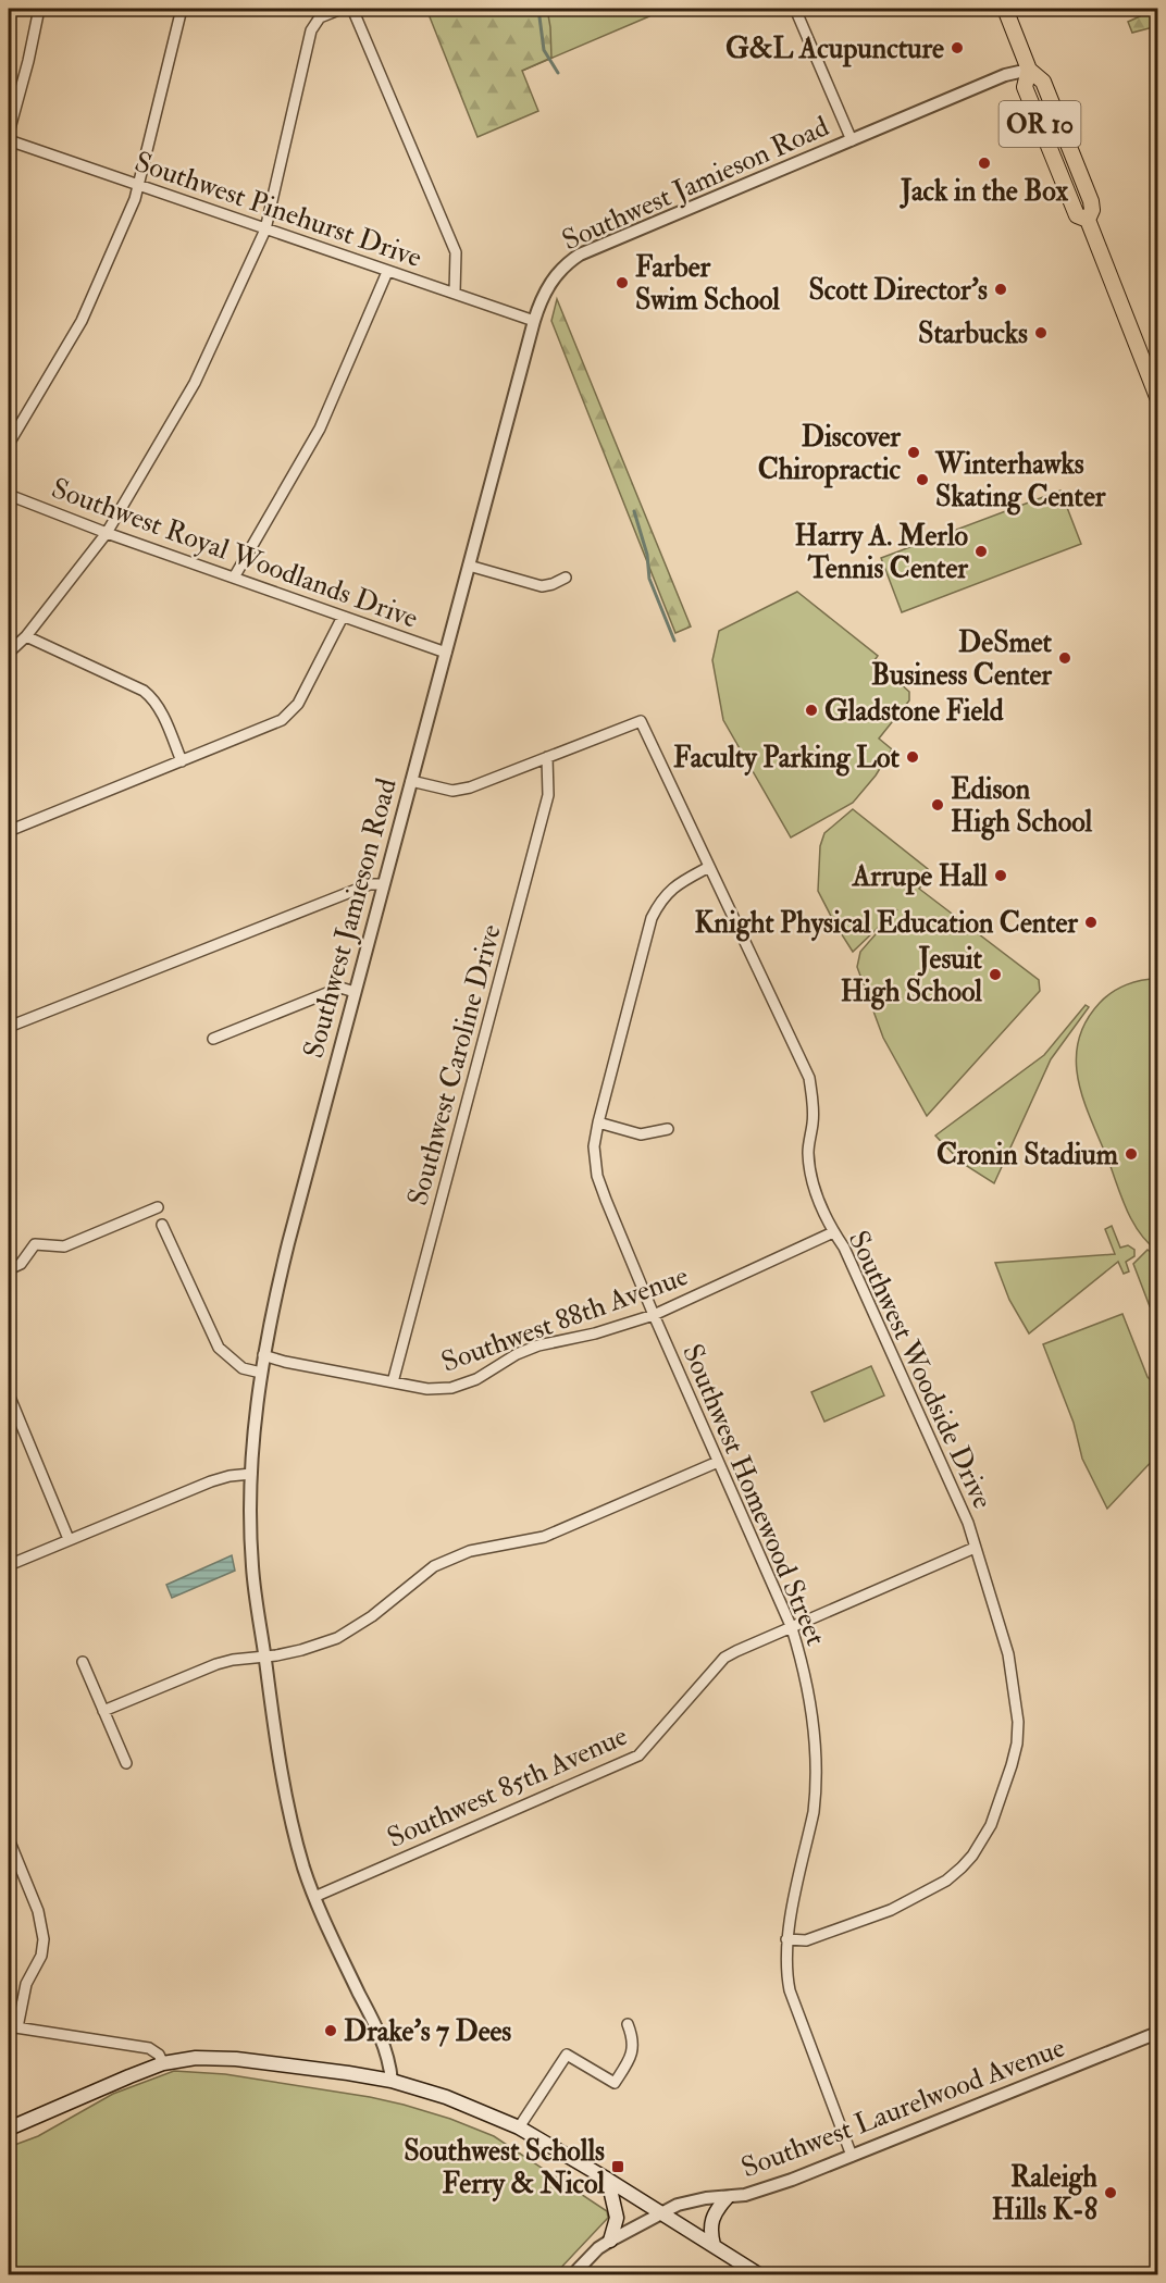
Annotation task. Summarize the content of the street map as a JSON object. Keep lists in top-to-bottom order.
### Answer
{
  "streets": {
    "main road": ["OR 10"],
    "street": [
      "Southwest Jamieson Road",
      "Southwest Pinehurst Drive",
      "Southwest Royal Woodlands Drive",
      "Southwest Caroline Drive",
      "Southwest 88th Avenue",
      "Southwest Woodside Drive",
      "Southwest Homewood Street",
      "Southwest 85th Avenue",
      "Southwest Laurelwood Avenue"
    ]
  },
  "crossings": [
    ["OR 10", "Southwest Jamieson Road"],
    ["Southwest Jamieson Road", "Southwest Pinehurst Drive"],
    ["Southwest Jamieson Road", "Southwest Royal Woodlands Drive"],
    ["Southwest Jamieson Road", "Southwest 88th Avenue"],
    ["Southwest Jamieson Road", "Southwest 85th Avenue"],
    ["Southwest Caroline Drive", "Southwest 88th Avenue"],
    ["Southwest Caroline Drive", "Southwest Woodside Drive"],
    ["Southwest 88th Avenue", "Southwest Woodside Drive"],
    ["Southwest 88th Avenue", "Southwest Homewood Street"],
    ["Southwest Woodside Drive", "Southwest Homewood Street"],
    ["Southwest Woodside Drive", "Southwest 85th Avenue"],
    ["Southwest Homewood Street", "Southwest 85th Avenue"],
    ["Southwest Homewood Street", "Southwest Laurelwood Avenue"]
  ],
  "places": {
    "other": [
      "G&L Acupuncture",
      "Jack in the Box",
      "Farber Swim School",
      "Scott Director's",
      "Starbucks",
      "Discover Chiropractic",
      "Winterhawks Skating Center",
      "Harry A. Merlo Tennis Center",
      "DeSmet Business Center",
      "Gladstone Field",
      "Faculty Parking Lot",
      "Edison High School",
      "Arrupe Hall",
      "Knight Physical Education Center",
      "Jesuit High School",
      "Cronin Stadium",
      "Drake's 7 Dees",
      "Raleigh Hills K-8"
    ],
    "transit": ["Southwest Scholls Ferry & Nicol"]
  }
}
